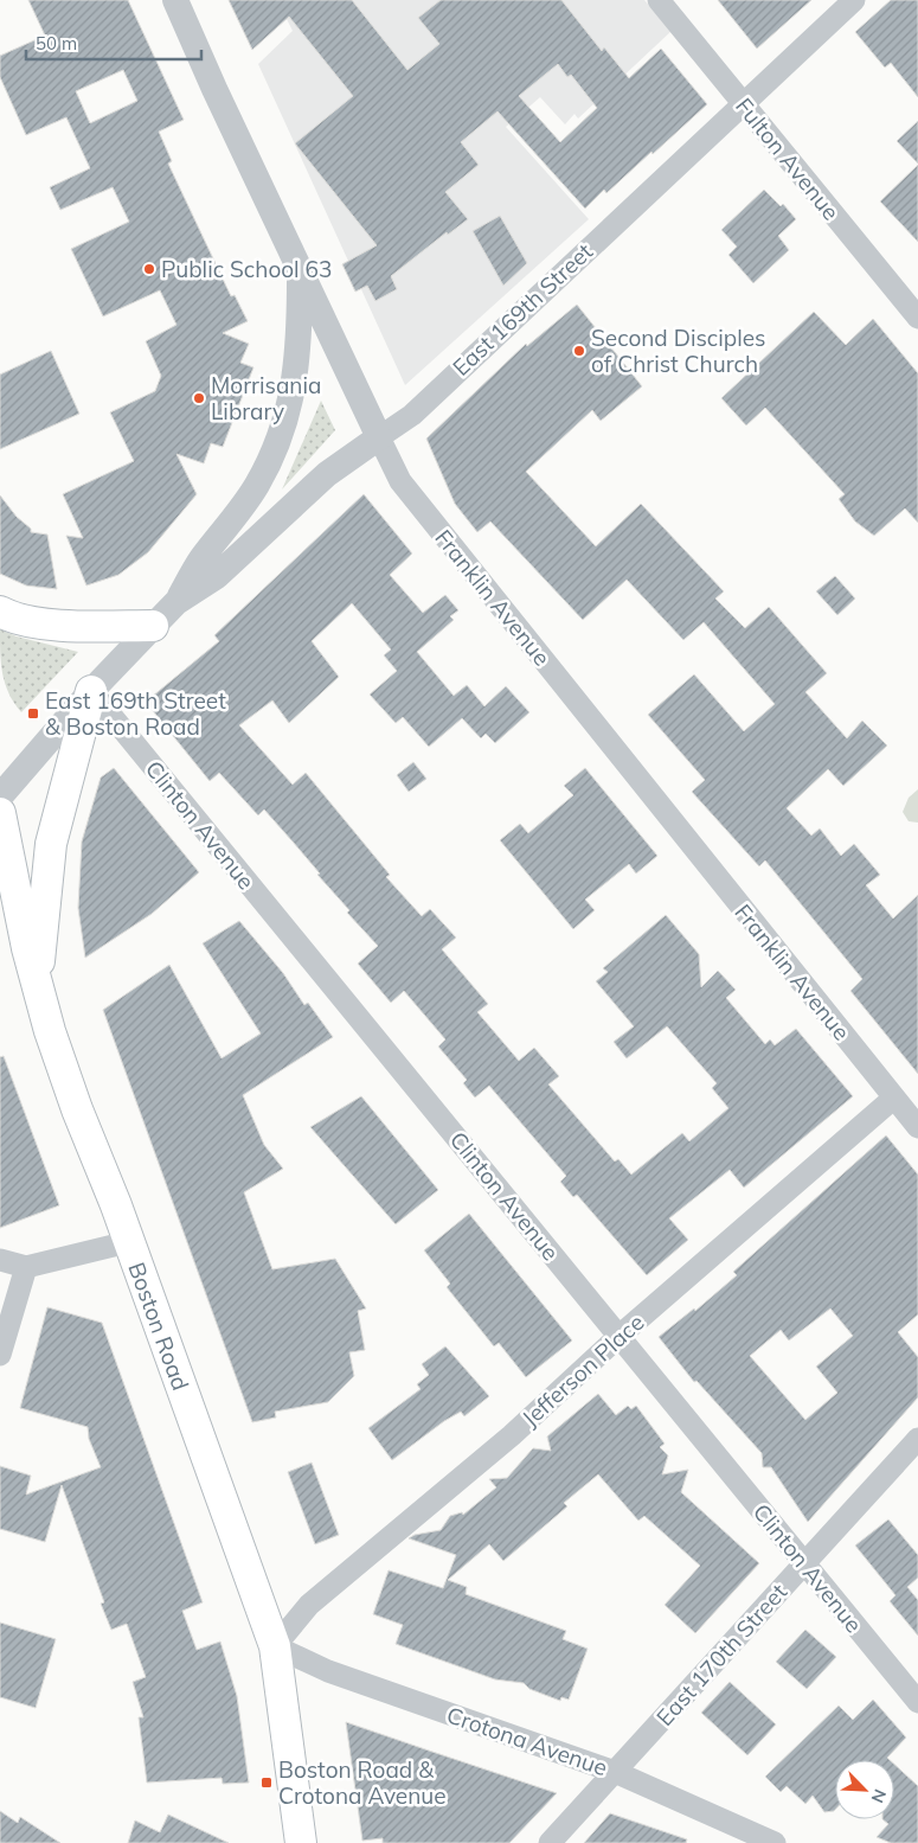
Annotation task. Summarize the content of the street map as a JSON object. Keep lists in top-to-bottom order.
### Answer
{
  "streets": {
    "main road": ["Boston Road"],
    "street": [
      "Fulton Avenue",
      "East 169th Street",
      "Franklin Avenue",
      "Clinton Avenue",
      "Jefferson Place",
      "East 170th Street",
      "Crotona Avenue"
    ]
  },
  "crossings": [
    ["Fulton Avenue", "East 169th Street"],
    ["East 169th Street", "Franklin Avenue"],
    ["East 169th Street", "Clinton Avenue"],
    ["Franklin Avenue", "Jefferson Place"],
    ["Clinton Avenue", "Jefferson Place"],
    ["Clinton Avenue", "East 170th Street"],
    ["Boston Road", "Jefferson Place"],
    ["Boston Road", "Crotona Avenue"],
    ["Jefferson Place", "Crotona Avenue"],
    ["East 170th Street", "Crotona Avenue"]
  ],
  "places": {
    "other": ["Public School 63", "Second Disciples of Christ Church", "Morrisania Library"],
    "transit": ["East 169th Street & Boston Road", "Boston Road & Crotona Avenue"]
  },
  "scale_bar": "50 m",
  "north": "bottom right"
}
